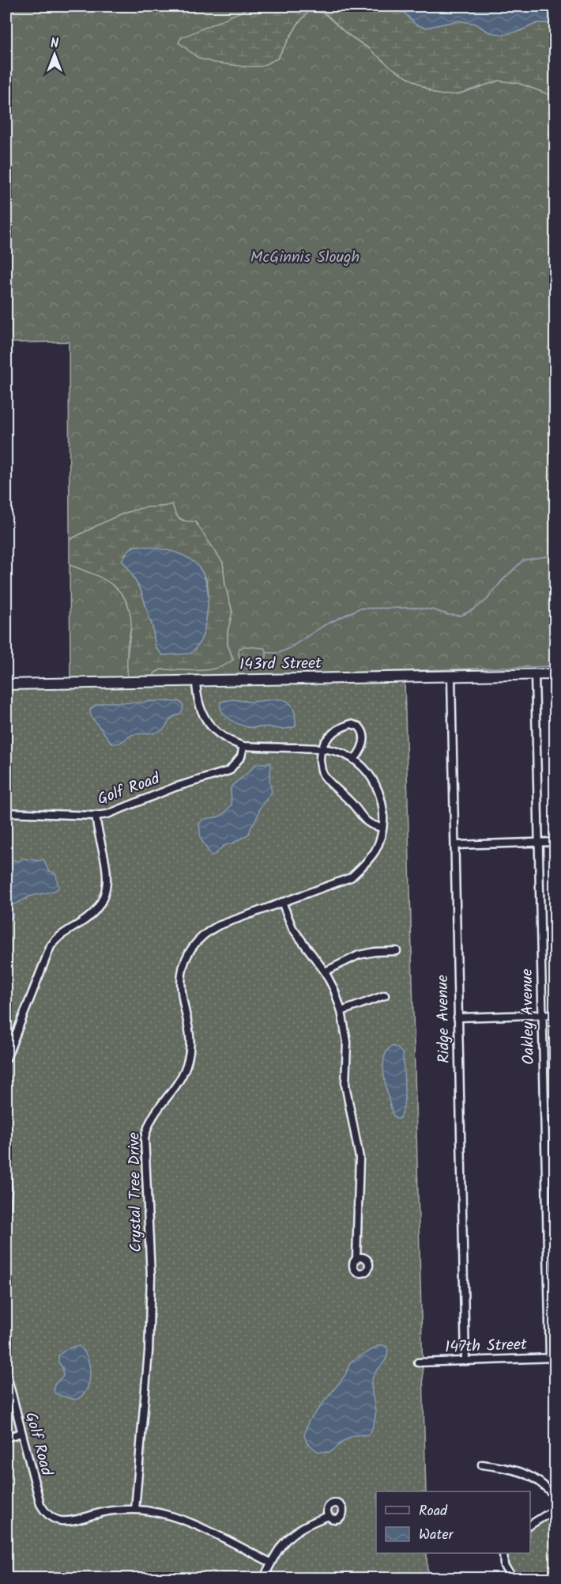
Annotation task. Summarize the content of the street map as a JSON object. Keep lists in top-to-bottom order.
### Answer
{
  "streets": {
    "main road": ["143rd Street"],
    "street": [
      "Golf Road",
      "Oakley Avenue",
      "Ridge Avenue",
      "Crystal Tree Drive",
      "147th Street"
    ]
  },
  "crossings": [
    ["143rd Street", "Oakley Avenue"],
    ["143rd Street", "Ridge Avenue"],
    ["143rd Street", "Crystal Tree Drive"],
    ["Golf Road", "Crystal Tree Drive"],
    ["Oakley Avenue", "147th Street"],
    ["Ridge Avenue", "147th Street"]
  ],
  "parks": ["McGinnis Slough"],
  "legend": ["Road", "Water"],
  "north": "top"
}
